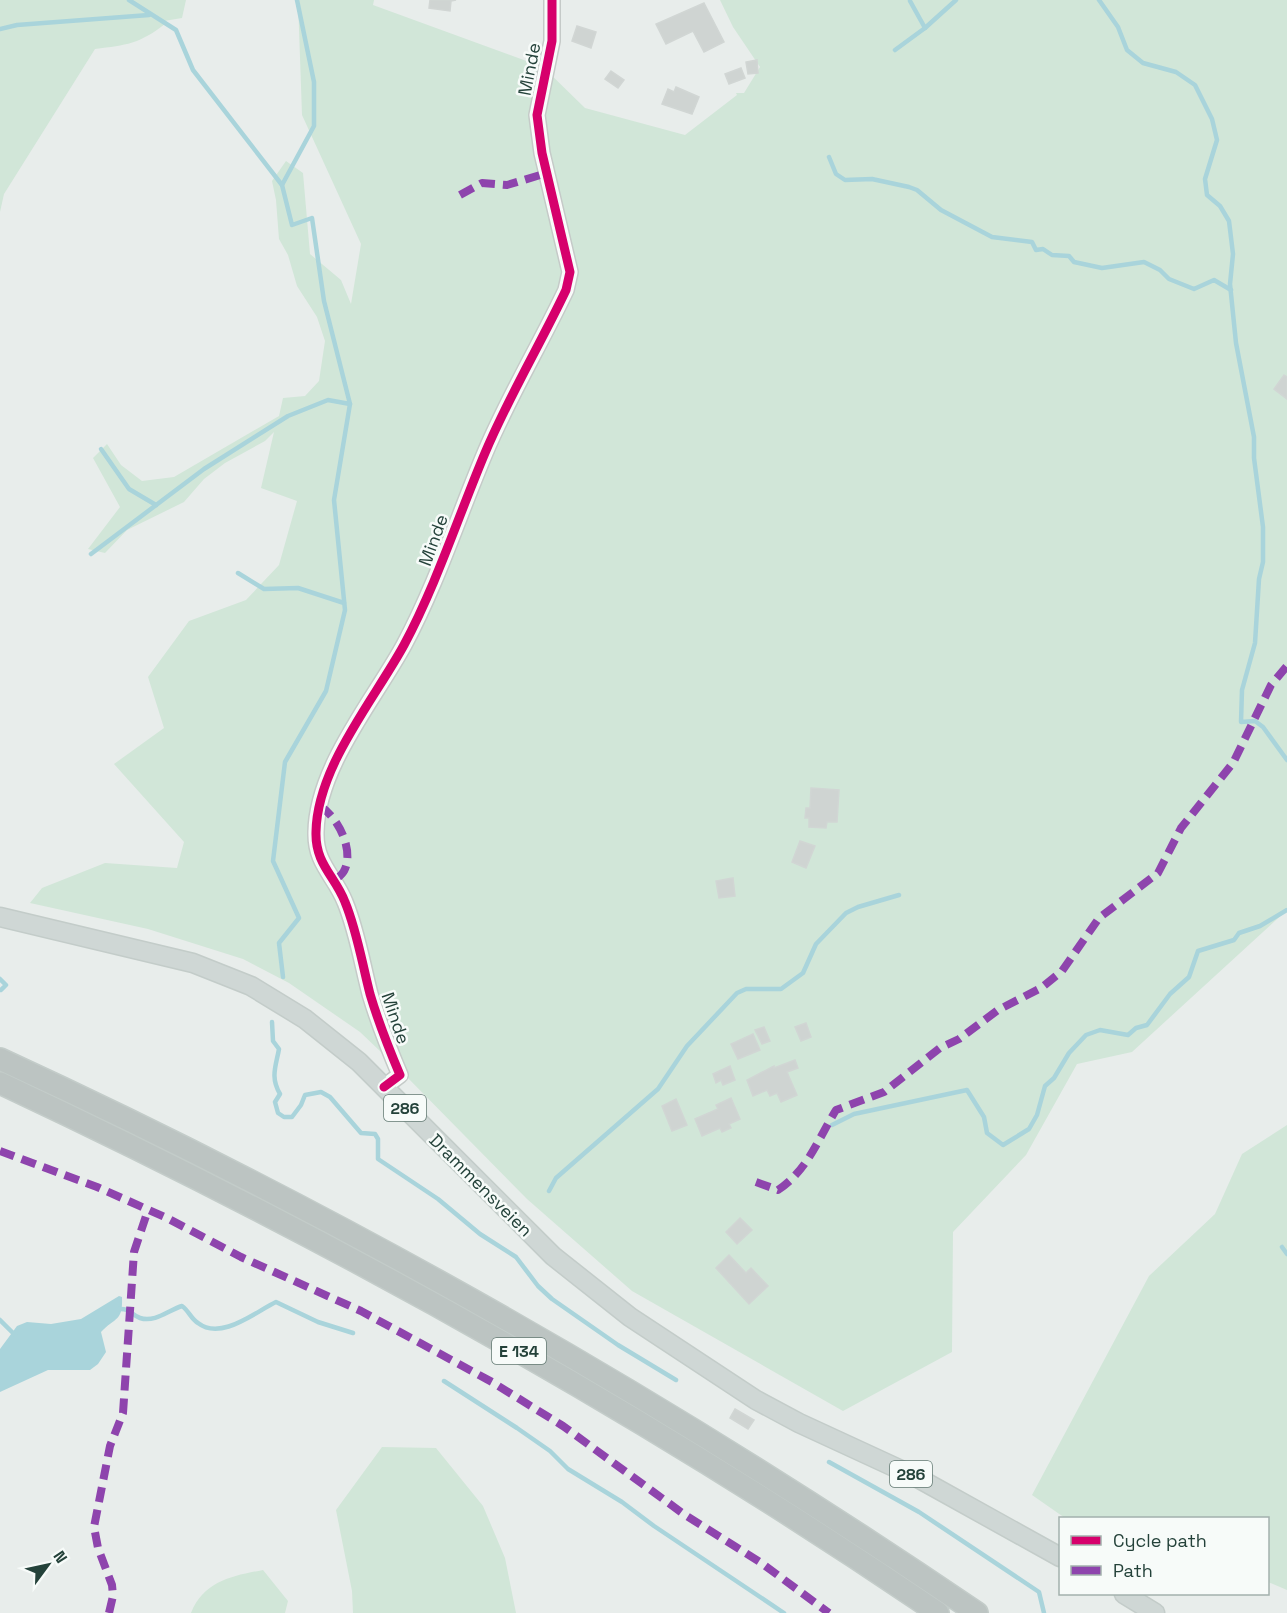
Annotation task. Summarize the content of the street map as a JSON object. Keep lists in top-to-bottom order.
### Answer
{
  "streets": {
    "highway": ["E 134"],
    "main road": ["286", "Drammensveien"],
    "street": ["Minde"]
  },
  "crossings": [
    ["Minde", "Drammensveien"]
  ],
  "legend": ["Cycle path", "Path"],
  "north": "top right"
}
